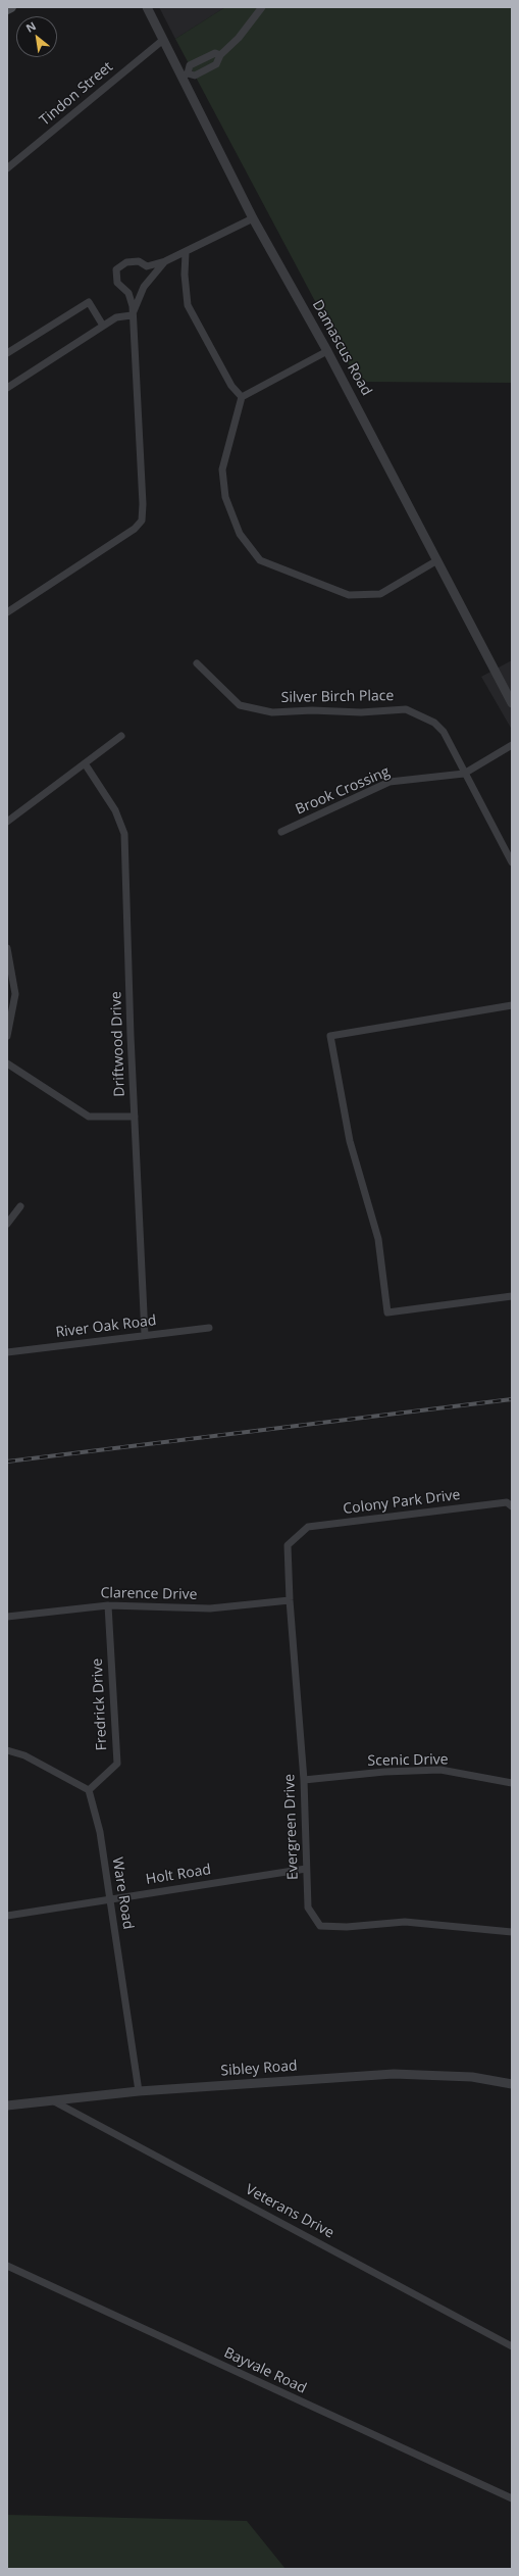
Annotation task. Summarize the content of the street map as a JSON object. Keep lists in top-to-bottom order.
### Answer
{
  "streets": {
    "street": [
      "Tindon Street",
      "Damascus Road",
      "Silver Birch Place",
      "Brook Crossing",
      "Driftwood Drive",
      "River Oak Road",
      "Colony Park Drive",
      "Clarence Drive",
      "Fredrick Drive",
      "Scenic Drive",
      "Evergreen Drive",
      "Holt Road",
      "Ware Road",
      "Sibley Road",
      "Veterans Drive",
      "Bayvale Road"
    ]
  },
  "crossings": [
    ["Tindon Street", "Damascus Road"],
    ["Silver Birch Place", "Brook Crossing"],
    ["Driftwood Drive", "River Oak Road"],
    ["Colony Park Drive", "Evergreen Drive"],
    ["Clarence Drive", "Fredrick Drive"],
    ["Clarence Drive", "Evergreen Drive"],
    ["Fredrick Drive", "Ware Road"],
    ["Scenic Drive", "Evergreen Drive"],
    ["Evergreen Drive", "Holt Road"],
    ["Holt Road", "Ware Road"],
    ["Ware Road", "Sibley Road"],
    ["Sibley Road", "Veterans Drive"]
  ],
  "north": "top left"
}
